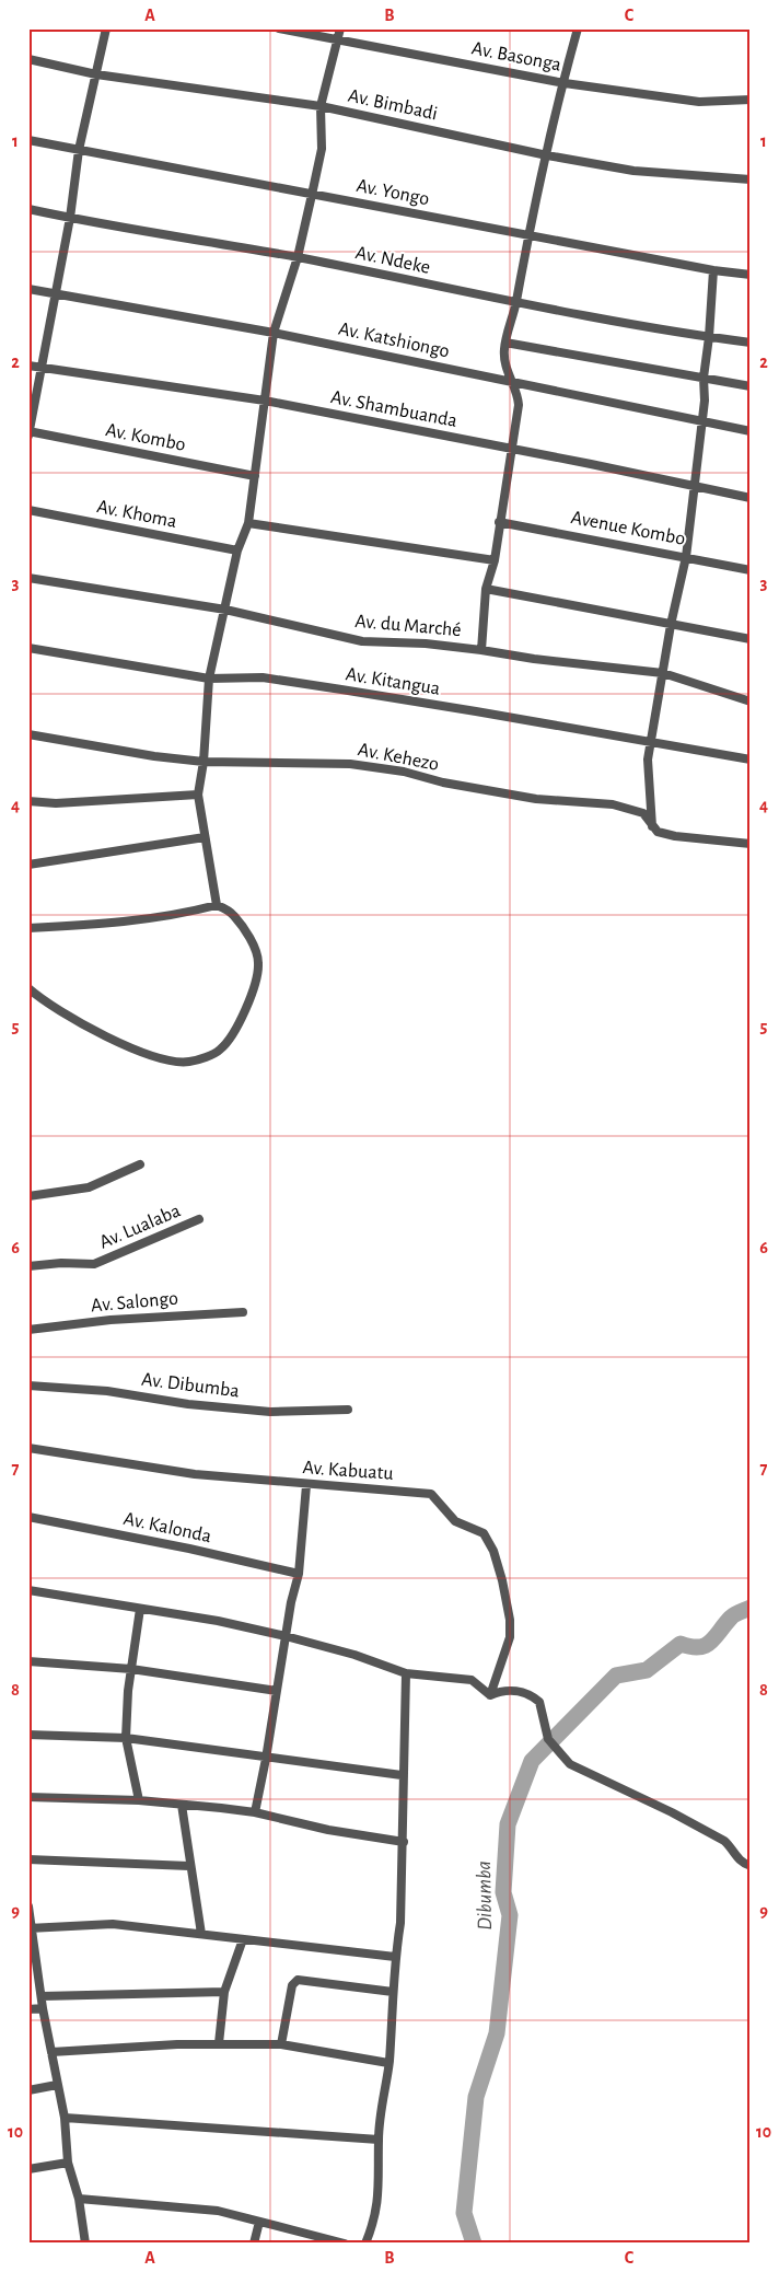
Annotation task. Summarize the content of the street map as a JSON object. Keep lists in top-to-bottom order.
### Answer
{
  "streets": {
    "street": [
      "Av. Basonga",
      "Av. Bimbadi",
      "Av. Yongo",
      "Av. Ndeke",
      "Av. Katshiongo",
      "Av. Shambuanda",
      "Av. Kombo",
      "Av. Khoma",
      "Avenue Kombo",
      "Av. du Marché",
      "Av. Kitangua",
      "Av. Kehezo",
      "Av. Lualaba",
      "Av. Salongo",
      "Av. Dibumba",
      "Av. Kabuatu",
      "Av. Kalonda"
    ]
  },
  "water": ["Dibumba"],
  "grid": {
    "columns": ["A", "B", "C"],
    "rows": [
      "1",
      "2",
      "3",
      "4",
      "5",
      "6",
      "7",
      "8",
      "9",
      "10"
    ]
  }
}
